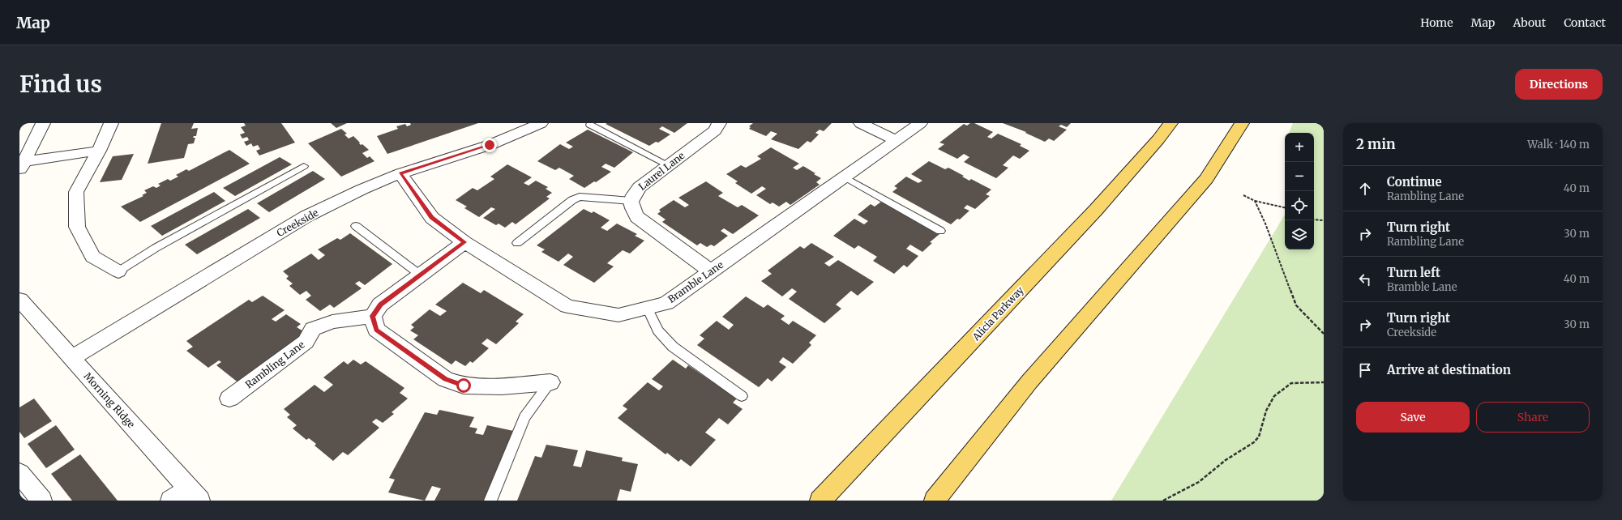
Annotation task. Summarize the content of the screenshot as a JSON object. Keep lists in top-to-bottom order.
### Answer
{
  "streets": {
    "main road": ["Alicia Parkway"],
    "street": [
      "Laurel Lane",
      "Creekside",
      "Bramble Lane",
      "Rambling Lane",
      "Morning Ridge"
    ]
  },
  "crossings": [
    ["Laurel Lane", "Bramble Lane"],
    ["Creekside", "Bramble Lane"],
    ["Creekside", "Morning Ridge"]
  ],
  "page": {
    "header": "Map",
    "nav": [
      "Home",
      "Map",
      "About",
      "Contact"
    ],
    "buttons": [
      "Directions",
      ["Save", "Share"]
    ],
    "title": "Find us",
    "heading": ["2 min", "Walk · 140 m"],
    "map_buttons": ["+", "−"],
    "list": [
      ["Continue", "Rambling Lane", "40 m"],
      ["Turn right", "Rambling Lane", "30 m"],
      ["Turn left", "Bramble Lane", "40 m"],
      ["Turn right", "Creekside", "30 m"],
      "Arrive at destination"
    ]
  }
}
